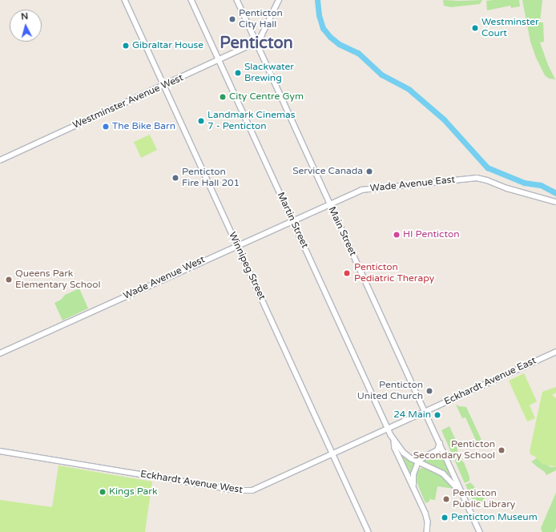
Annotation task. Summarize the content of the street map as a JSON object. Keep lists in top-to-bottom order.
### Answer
{
  "streets": {
    "main road": [
      "Westminster Avenue West",
      "Wade Avenue East",
      "Martin Street",
      "Main Street",
      "Winnipeg Street",
      "Wade Avenue West",
      "Eckhardt Avenue East",
      "Eckhardt Avenue West"
    ]
  },
  "crossings": [
    ["Westminster Avenue West", "Martin Street"],
    ["Westminster Avenue West", "Main Street"],
    ["Westminster Avenue West", "Winnipeg Street"],
    ["Wade Avenue East", "Main Street"],
    ["Wade Avenue East", "Wade Avenue West"],
    ["Martin Street", "Main Street"],
    ["Martin Street", "Wade Avenue West"],
    ["Martin Street", "Eckhardt Avenue West"],
    ["Main Street", "Wade Avenue West"],
    ["Main Street", "Eckhardt Avenue East"],
    ["Main Street", "Eckhardt Avenue West"],
    ["Winnipeg Street", "Wade Avenue West"],
    ["Winnipeg Street", "Eckhardt Avenue West"],
    ["Eckhardt Avenue East", "Eckhardt Avenue West"]
  ],
  "districts": ["Penticton"],
  "places": [
    "Penticton City Hall",
    "Westminster Court",
    "Gibraltar House",
    "Slackwater Brewing",
    "City Centre Gym",
    "Landmark Cinemas 7 - Penticton",
    "The Bike Barn",
    "Service Canada",
    "Penticton Fire Hall 201",
    "HI Penticton",
    "Penticton Pediatric Therapy",
    "Queens Park Elementary School",
    "Penticton United Church",
    "24 Main",
    "Penticton Secondary School",
    "Kings Park",
    "Penticton Public Library",
    "Penticton Museum"
  ],
  "north": "top"
}
